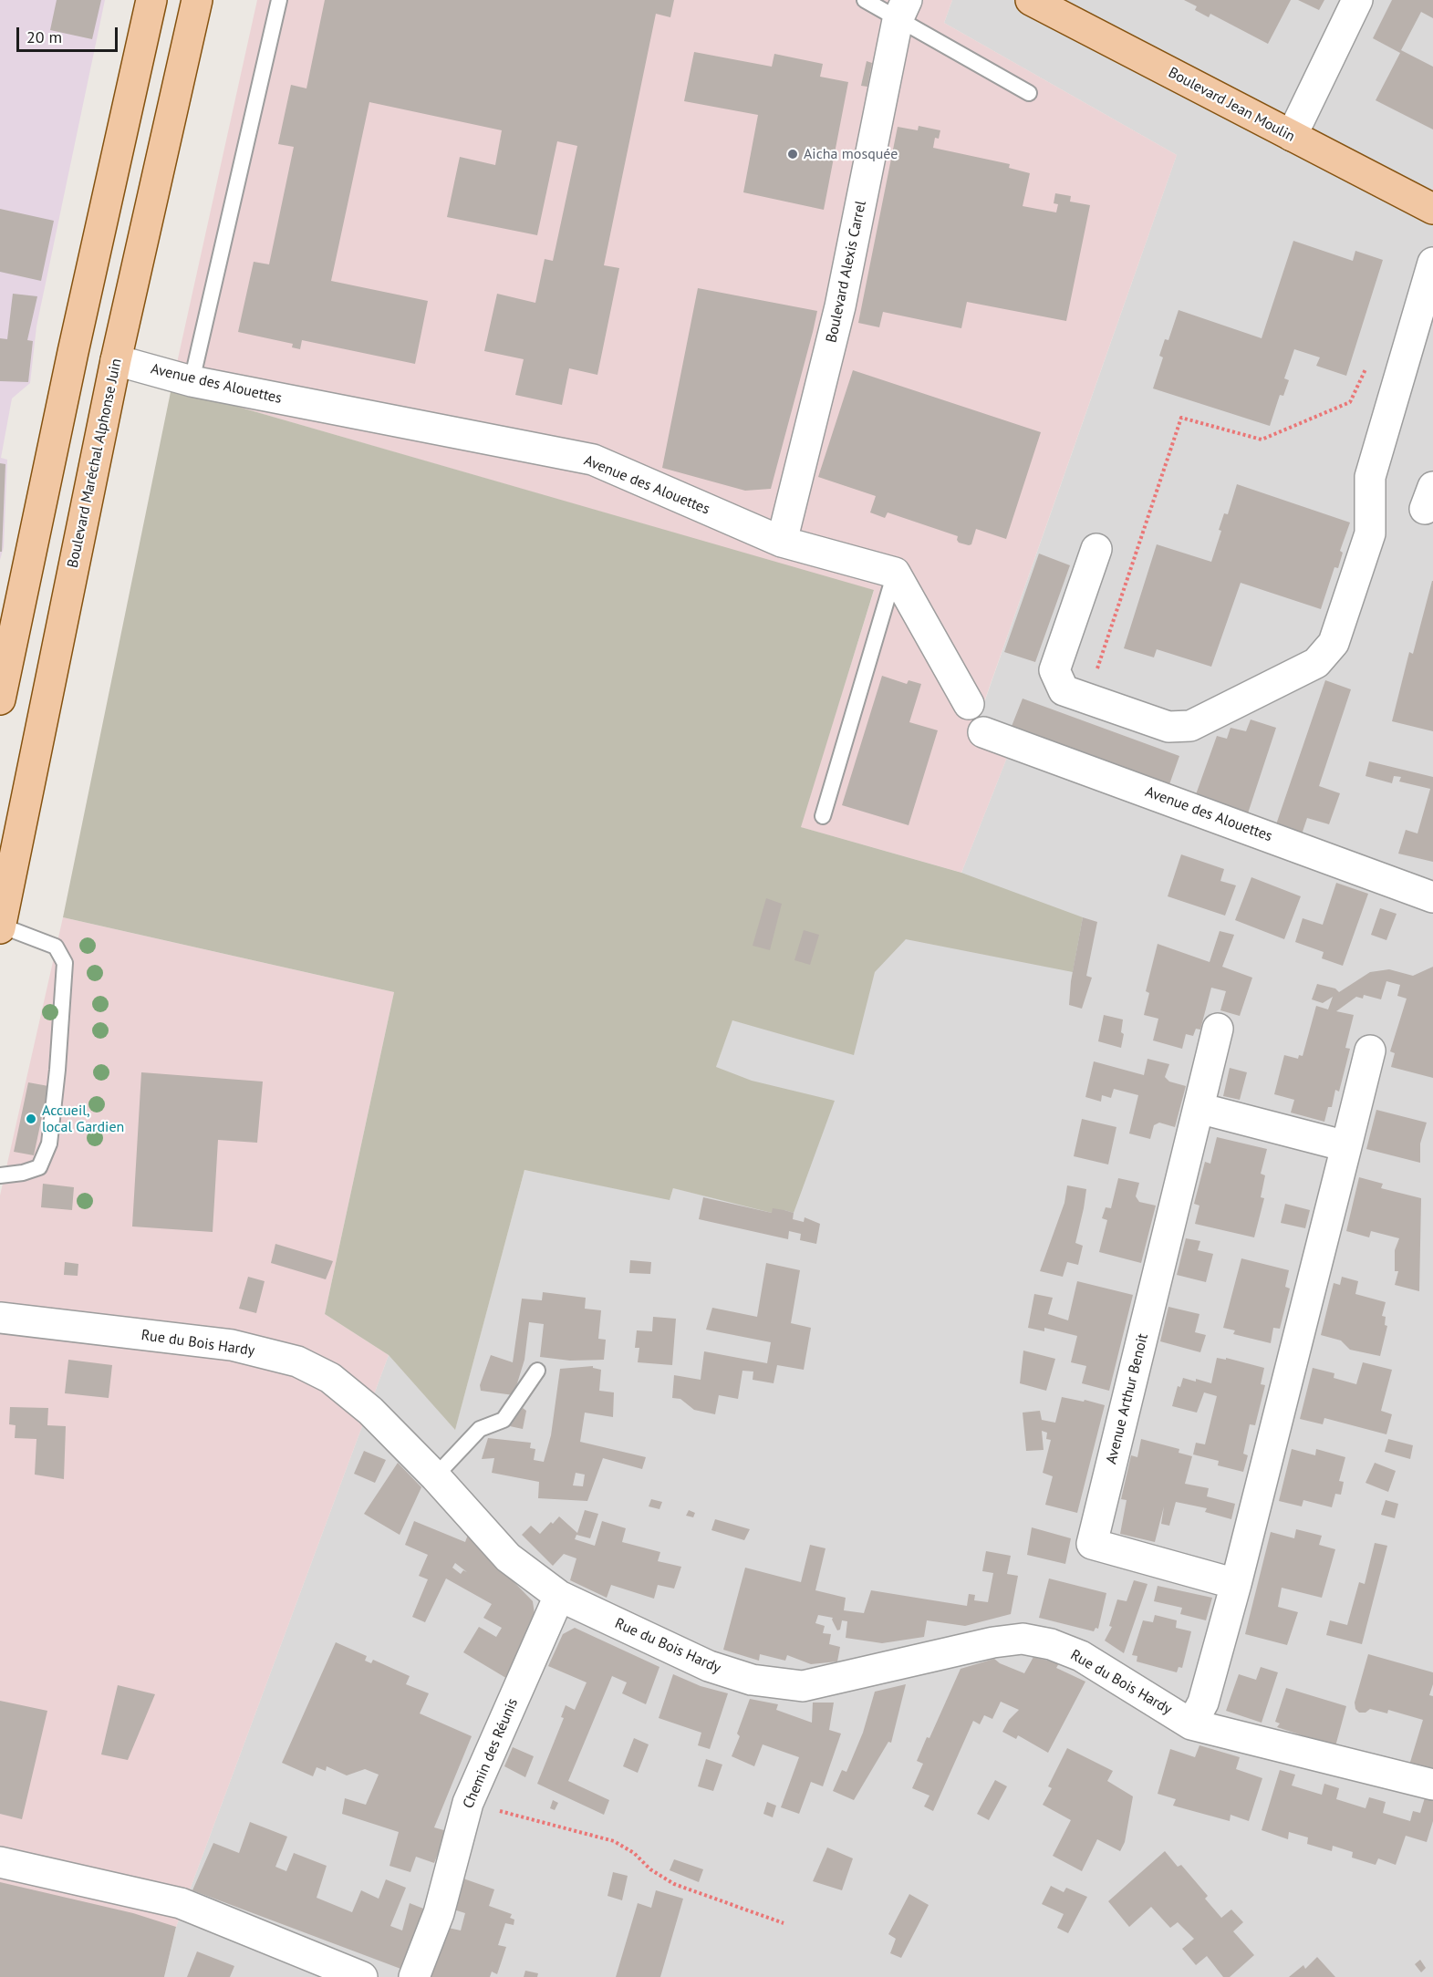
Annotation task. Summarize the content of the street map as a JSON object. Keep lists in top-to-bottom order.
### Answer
{
  "streets": {
    "main road": ["Boulevard Jean Moulin", "Boulevard Maréchal Alphonse Juin"],
    "street": [
      "Boulevard Alexis Carrel",
      "Avenue des Alouettes",
      "Rue du Bois Hardy",
      "Avenue Arthur Benoit",
      "Chemin des Réunis"
    ]
  },
  "crossings": [
    ["Boulevard Alexis Carrel", "Avenue des Alouettes"],
    ["Avenue des Alouettes", "Boulevard Maréchal Alphonse Juin"],
    ["Rue du Bois Hardy", "Chemin des Réunis"]
  ],
  "places": ["Aicha mosquée", "Accueil, local Gardien"],
  "scale_bar": "20 m"
}
